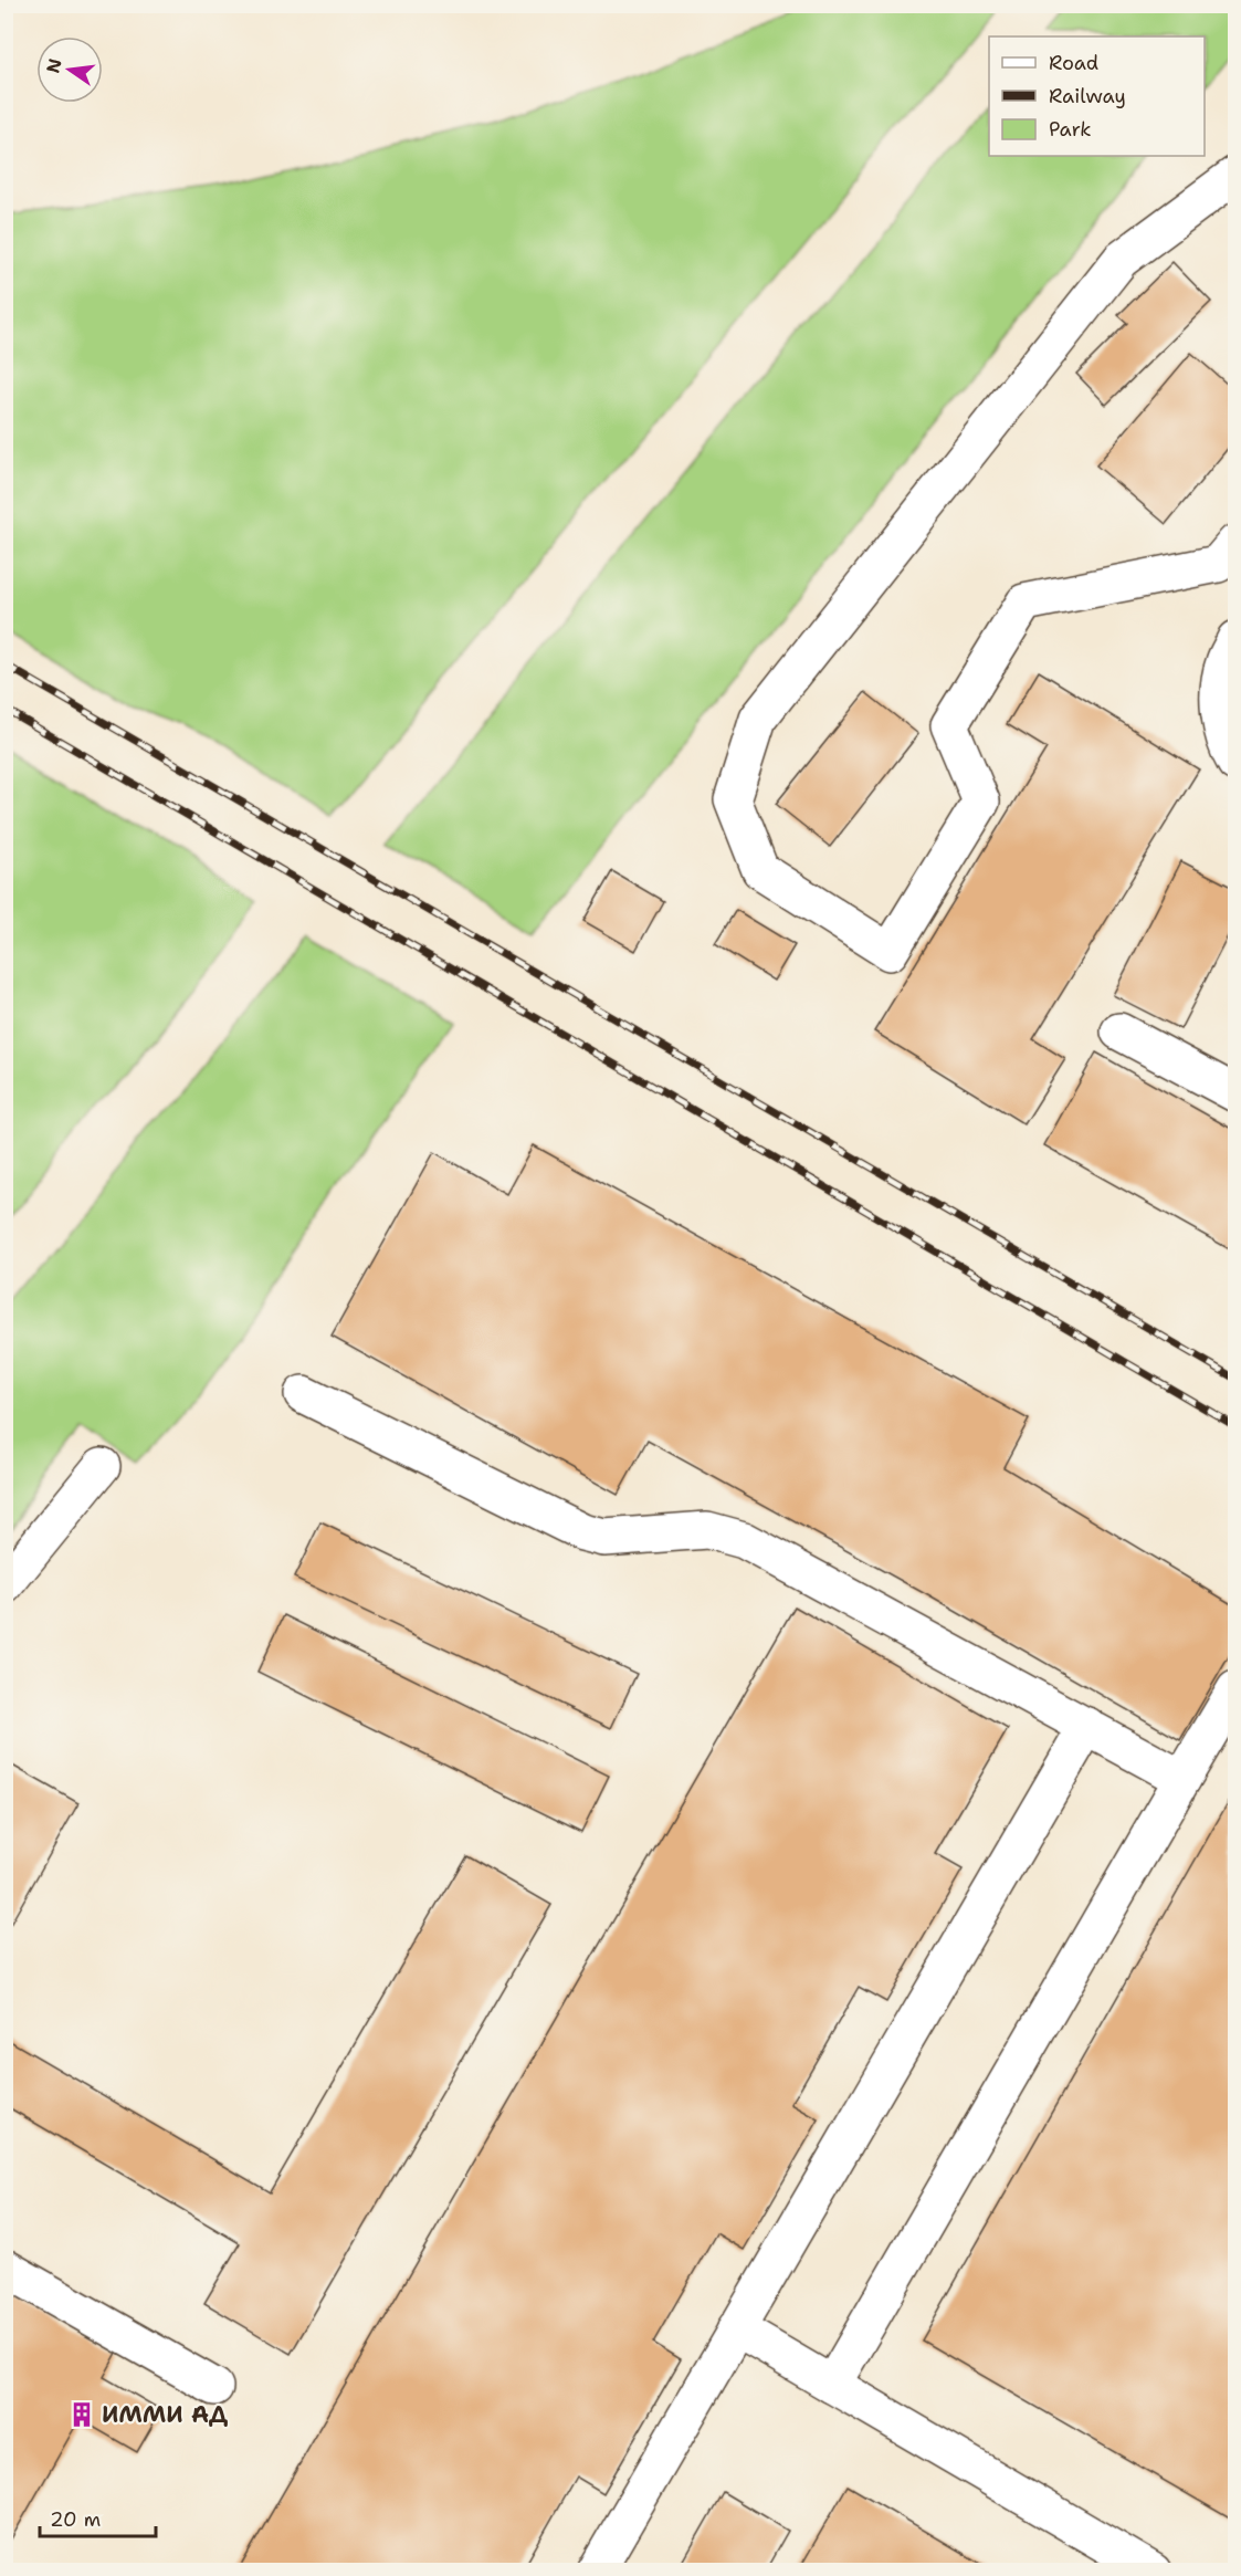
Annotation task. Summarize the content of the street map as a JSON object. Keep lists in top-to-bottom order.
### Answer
{
  "places": {
    "building": ["ИММИ АД"]
  },
  "legend": ["Road", "Railway", "Park"],
  "scale_bar": "20 m",
  "north": "left"
}
